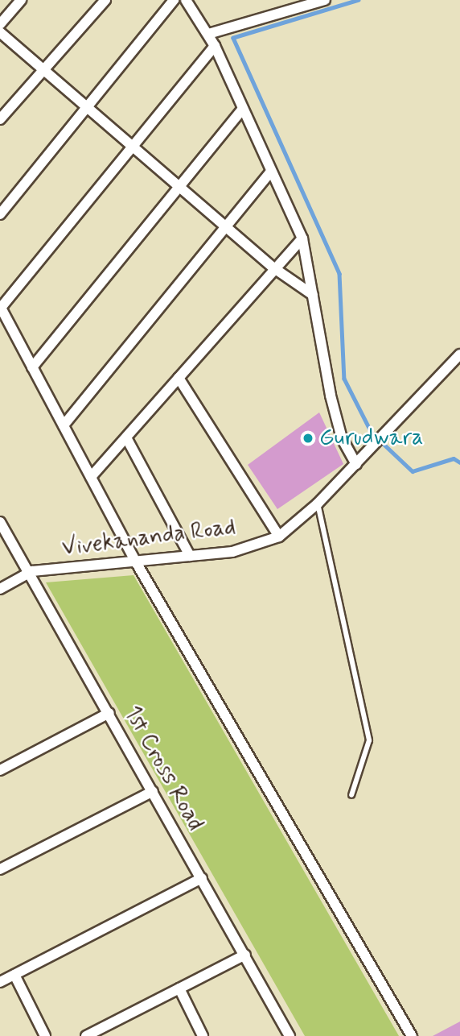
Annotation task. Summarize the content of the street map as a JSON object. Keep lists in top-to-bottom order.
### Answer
{
  "streets": {
    "street": ["Vivekananda Road", "1st Cross Road"]
  },
  "crossings": [
    ["Vivekananda Road", "1st Cross Road"]
  ],
  "places": ["Gurudwara"]
}
